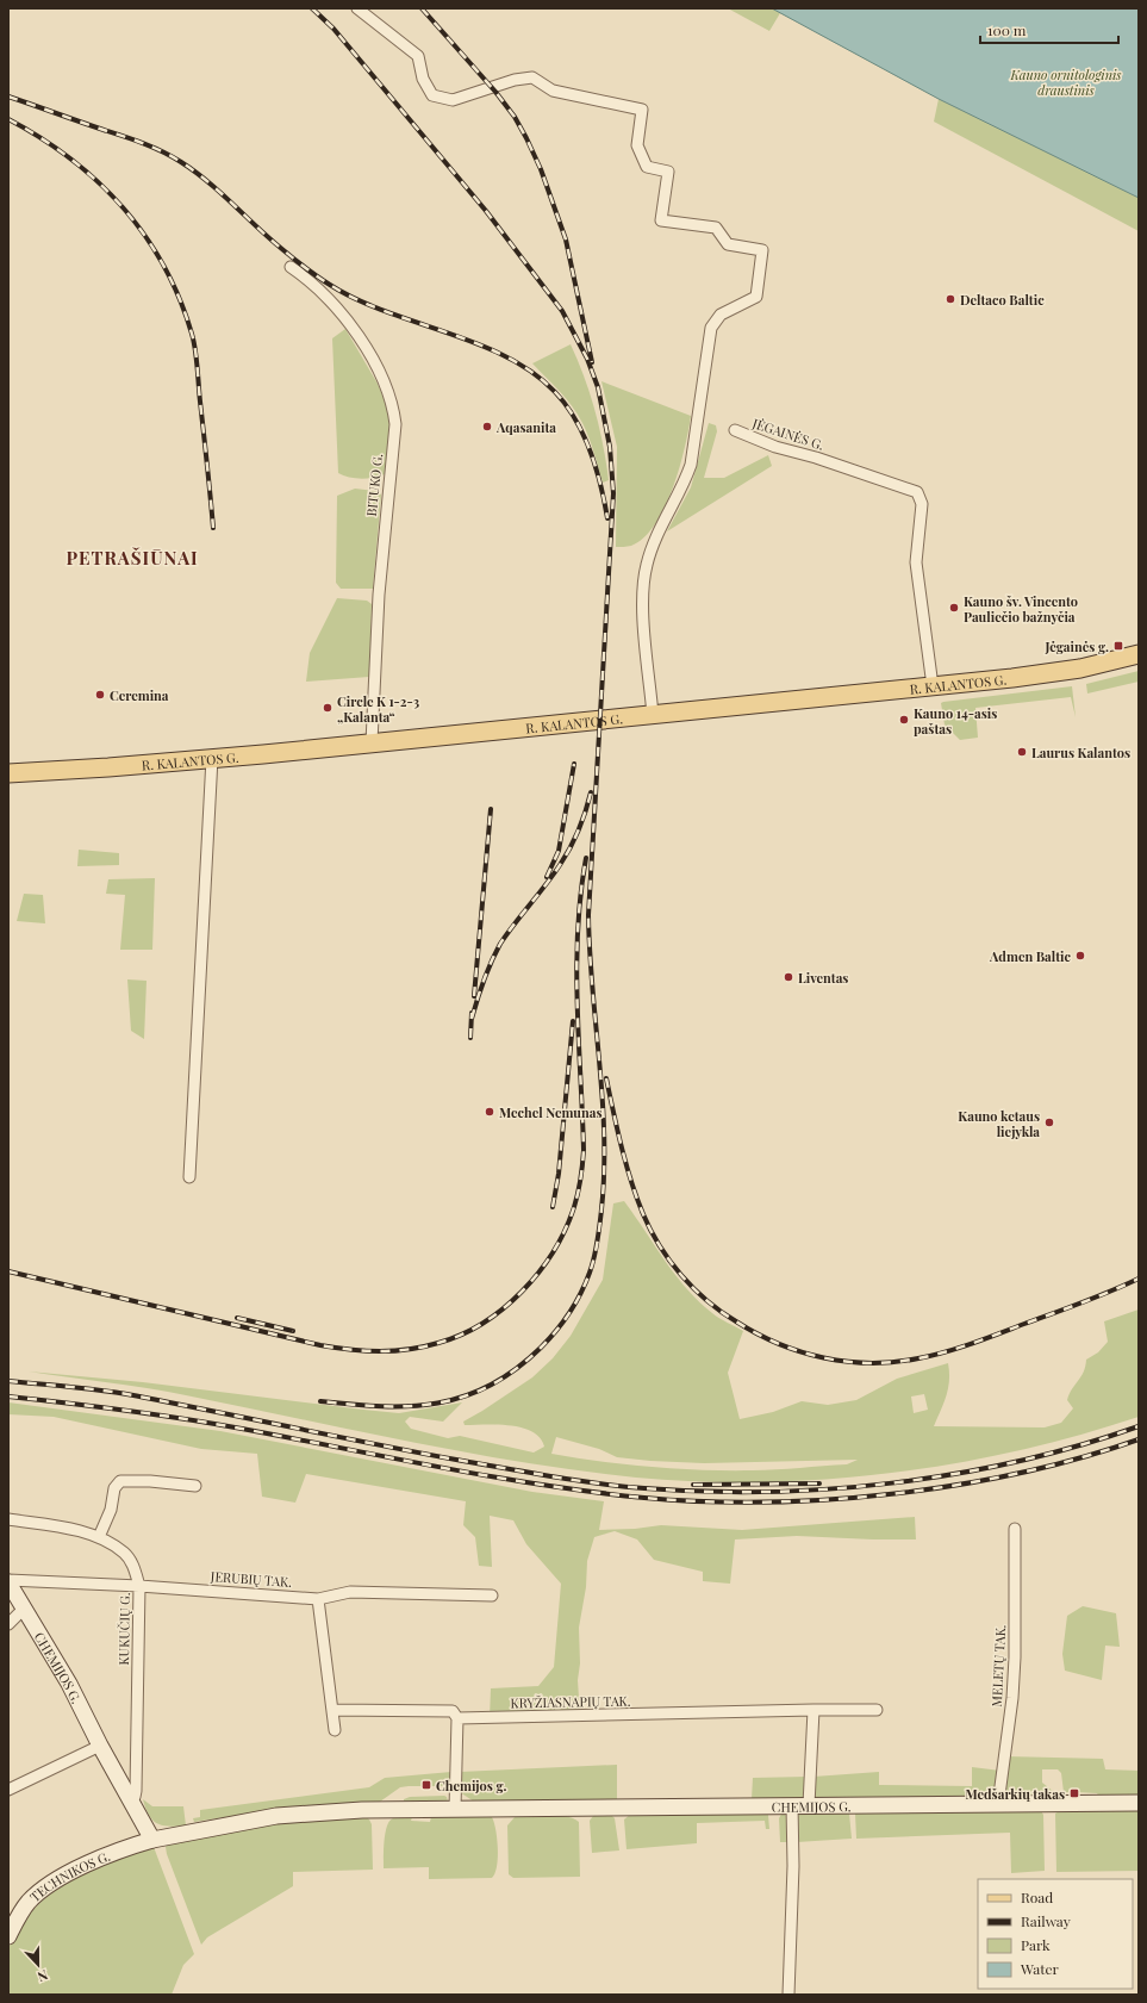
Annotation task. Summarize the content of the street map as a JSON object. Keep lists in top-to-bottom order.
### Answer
{
  "streets": {
    "main road": ["R. KALANTOS G.", "CHEMIJOS G.", "TECHNIKOS G."],
    "street": [
      "JĖGAINĖS G.",
      "BITUKO G.",
      "JERUBIŲ TAK.",
      "KUKUČIŲ G.",
      "MELETŲ TAK.",
      "KRYŽIASNAPIŲ TAK."
    ]
  },
  "crossings": [
    ["JĖGAINĖS G.", "R. KALANTOS G."],
    ["BITUKO G.", "R. KALANTOS G."],
    ["JERUBIŲ TAK.", "KUKUČIŲ G."],
    ["JERUBIŲ TAK.", "CHEMIJOS G."],
    ["KUKUČIŲ G.", "CHEMIJOS G."],
    ["MELETŲ TAK.", "CHEMIJOS G."],
    ["CHEMIJOS G.", "TECHNIKOS G."]
  ],
  "districts": ["PETRAŠIŪNAI"],
  "parks": ["Kauno ornitologinis draustinis"],
  "places": {
    "other": [
      "Deltaco Baltic",
      "Aqasanita",
      "Kauno šv. Vincento Pauliečio bažnyčia",
      "Ceremina",
      "Circle K 1-2-3 „Kalanta“",
      "Kauno 14-asis paštas",
      "Laurus Kalantos",
      "Admen Baltic",
      "Liventas",
      "Mechel Nemunas",
      "Kauno ketaus liejykla"
    ],
    "transit": ["Jėgainės g.", "Chemijos g.", "Medšarkių takas"]
  },
  "legend": [
    "Road",
    "Railway",
    "Park",
    "Water"
  ],
  "scale_bar": "100 m",
  "north": "bottom"
}
